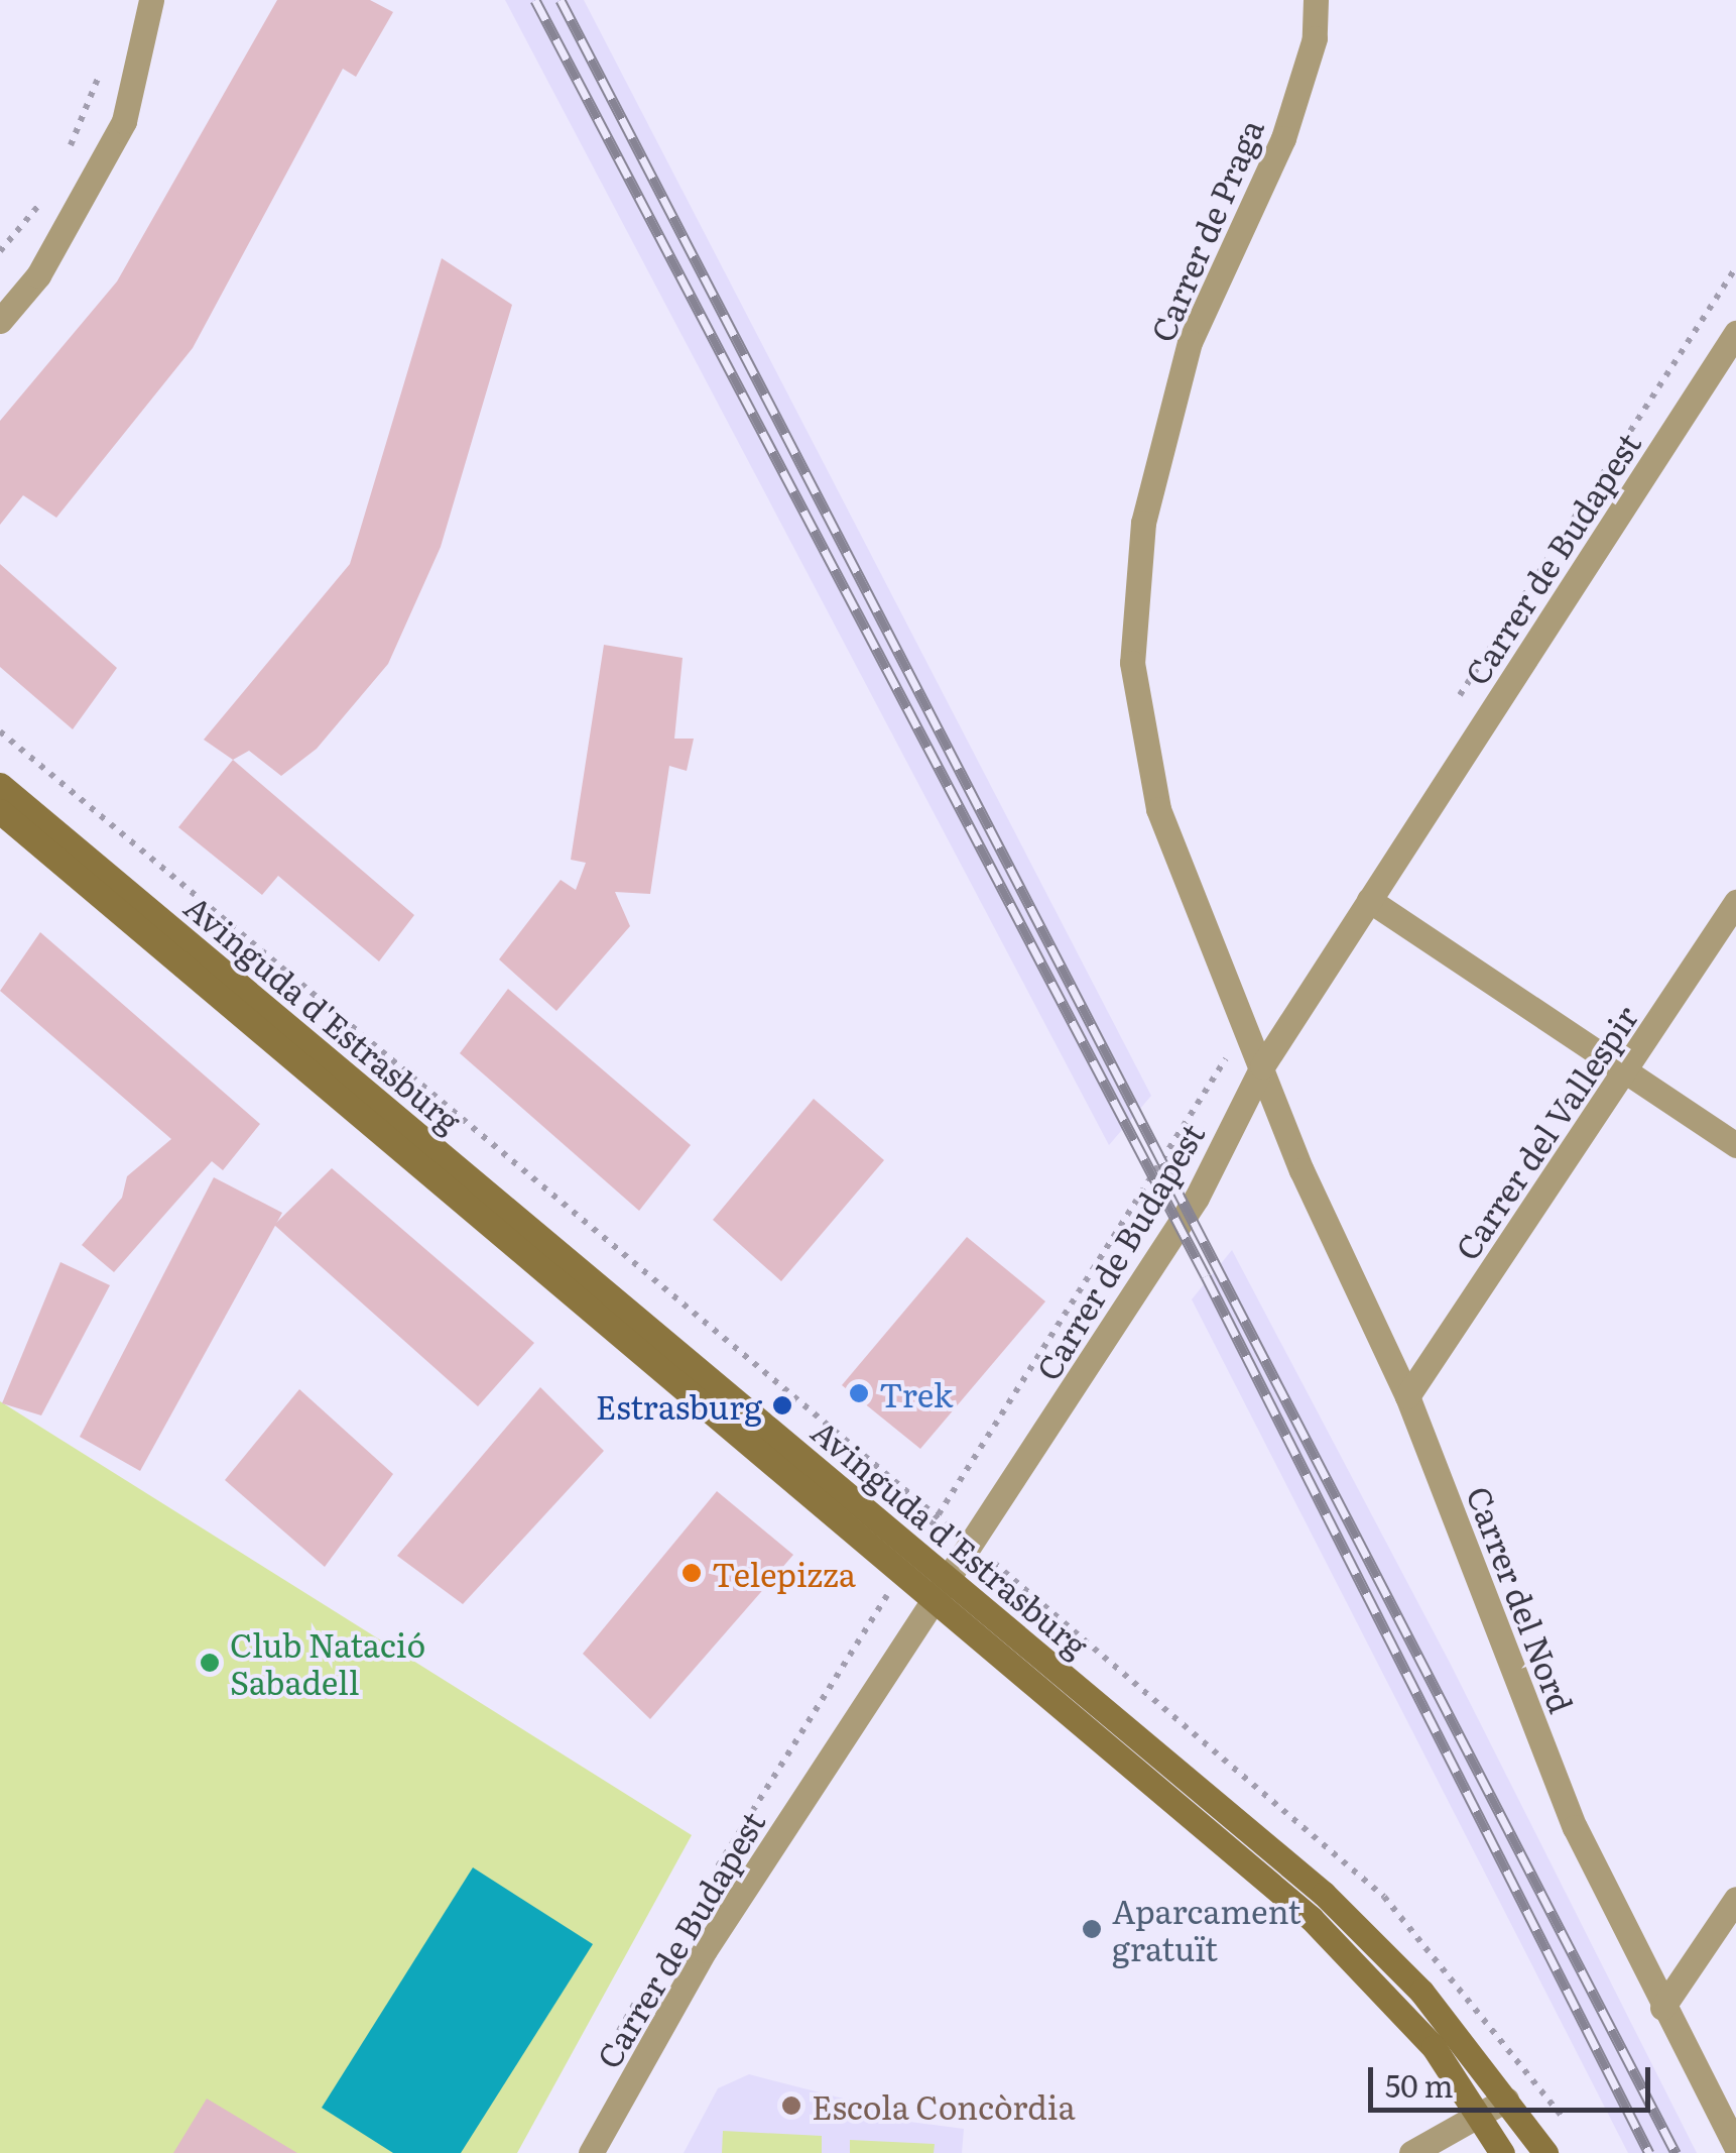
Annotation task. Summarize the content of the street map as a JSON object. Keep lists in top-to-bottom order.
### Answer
{
  "streets": {
    "main road": ["Avinguda d'Estrasburg"],
    "street": [
      "Carrer de Praga",
      "Carrer de Budapest",
      "Carrer del Vallespir",
      "Carrer del Nord"
    ]
  },
  "crossings": [
    ["Carrer de Praga", "Carrer de Budapest"],
    ["Carrer de Praga", "Carrer del Nord"],
    ["Carrer de Budapest", "Avinguda d'Estrasburg"],
    ["Carrer de Budapest", "Carrer del Nord"],
    ["Carrer del Vallespir", "Carrer del Nord"]
  ],
  "places": [
    "Trek",
    "Estrasburg",
    "Telepizza",
    "Club Natació Sabadell",
    "Aparcament gratuït",
    "Escola Concòrdia"
  ],
  "scale_bar": "50 m"
}
